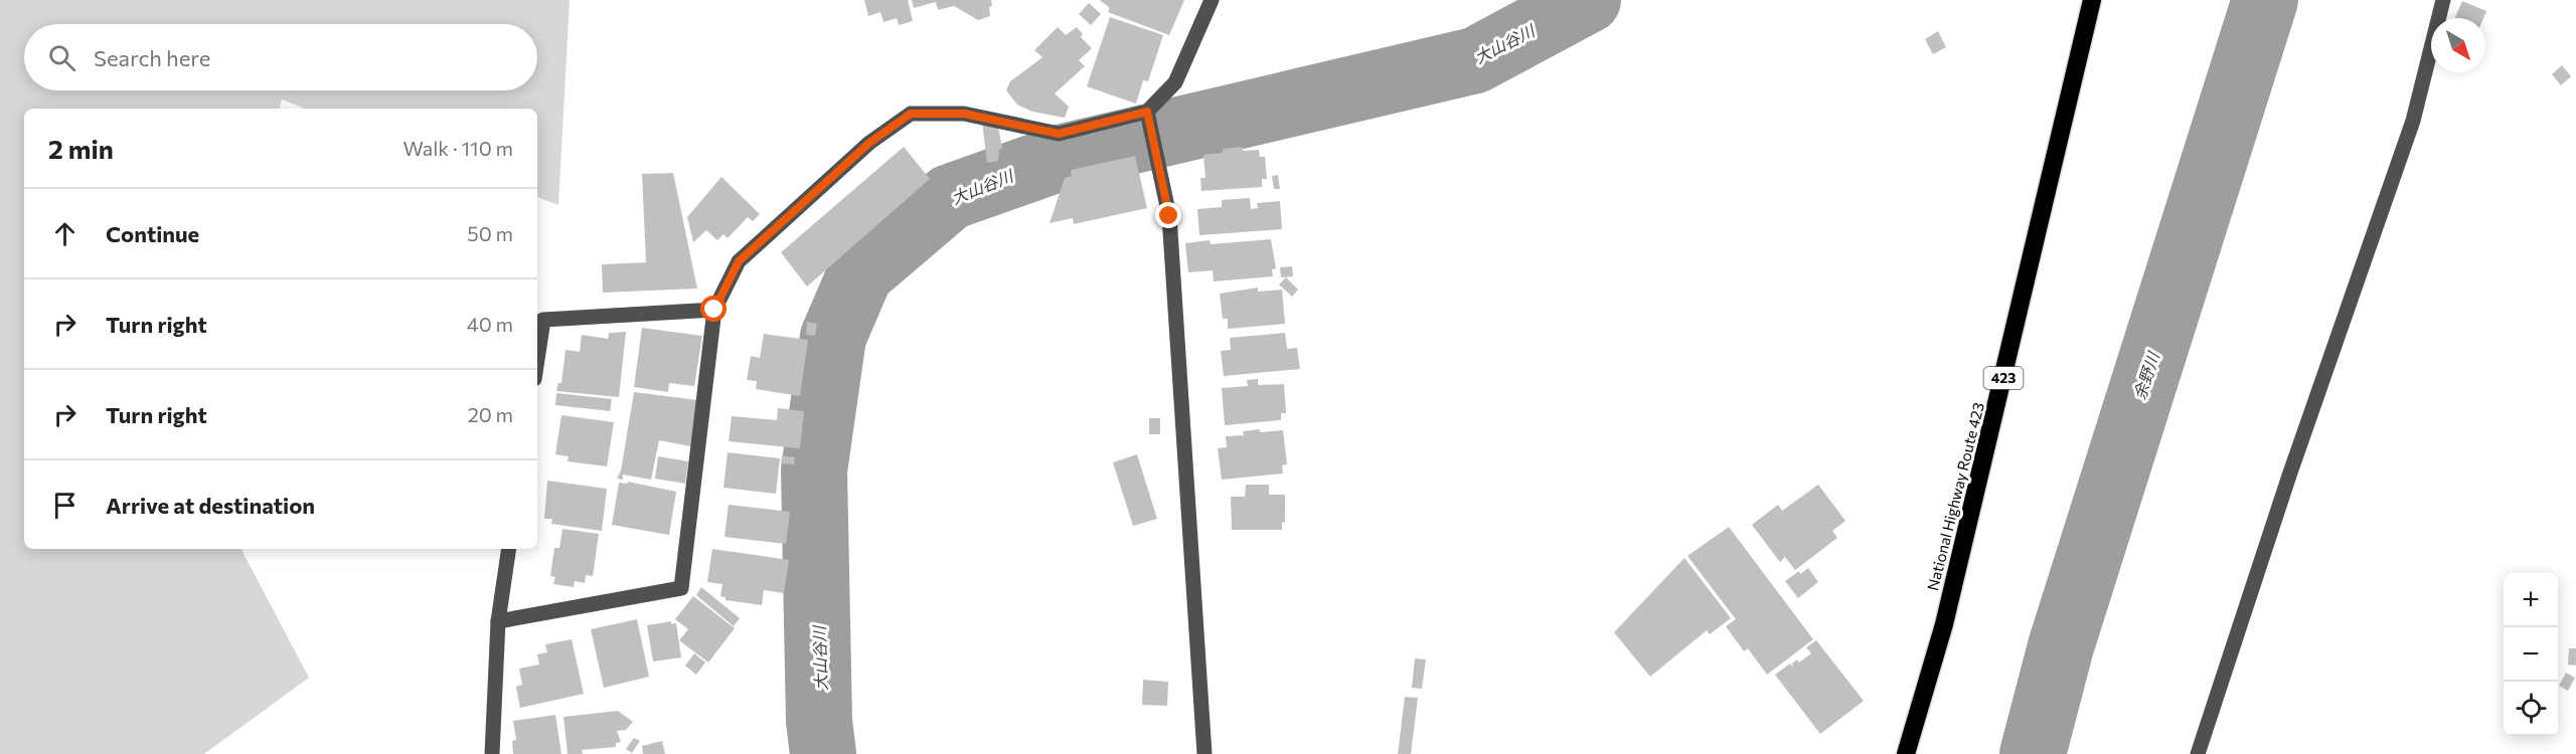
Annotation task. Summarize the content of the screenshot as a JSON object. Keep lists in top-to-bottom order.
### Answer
{
  "streets": {
    "highway": ["423", "National Highway Route 423"]
  },
  "water": ["大山谷川", "余野川"],
  "north": "bottom right",
  "page": {
    "search": "Search here",
    "heading": ["2 min", "Walk · 110 m"],
    "list": [
      ["Continue", "50 m"],
      ["Turn right", "40 m"],
      ["Turn right", "20 m"],
      "Arrive at destination"
    ],
    "map_buttons": ["+", "−"]
  }
}
